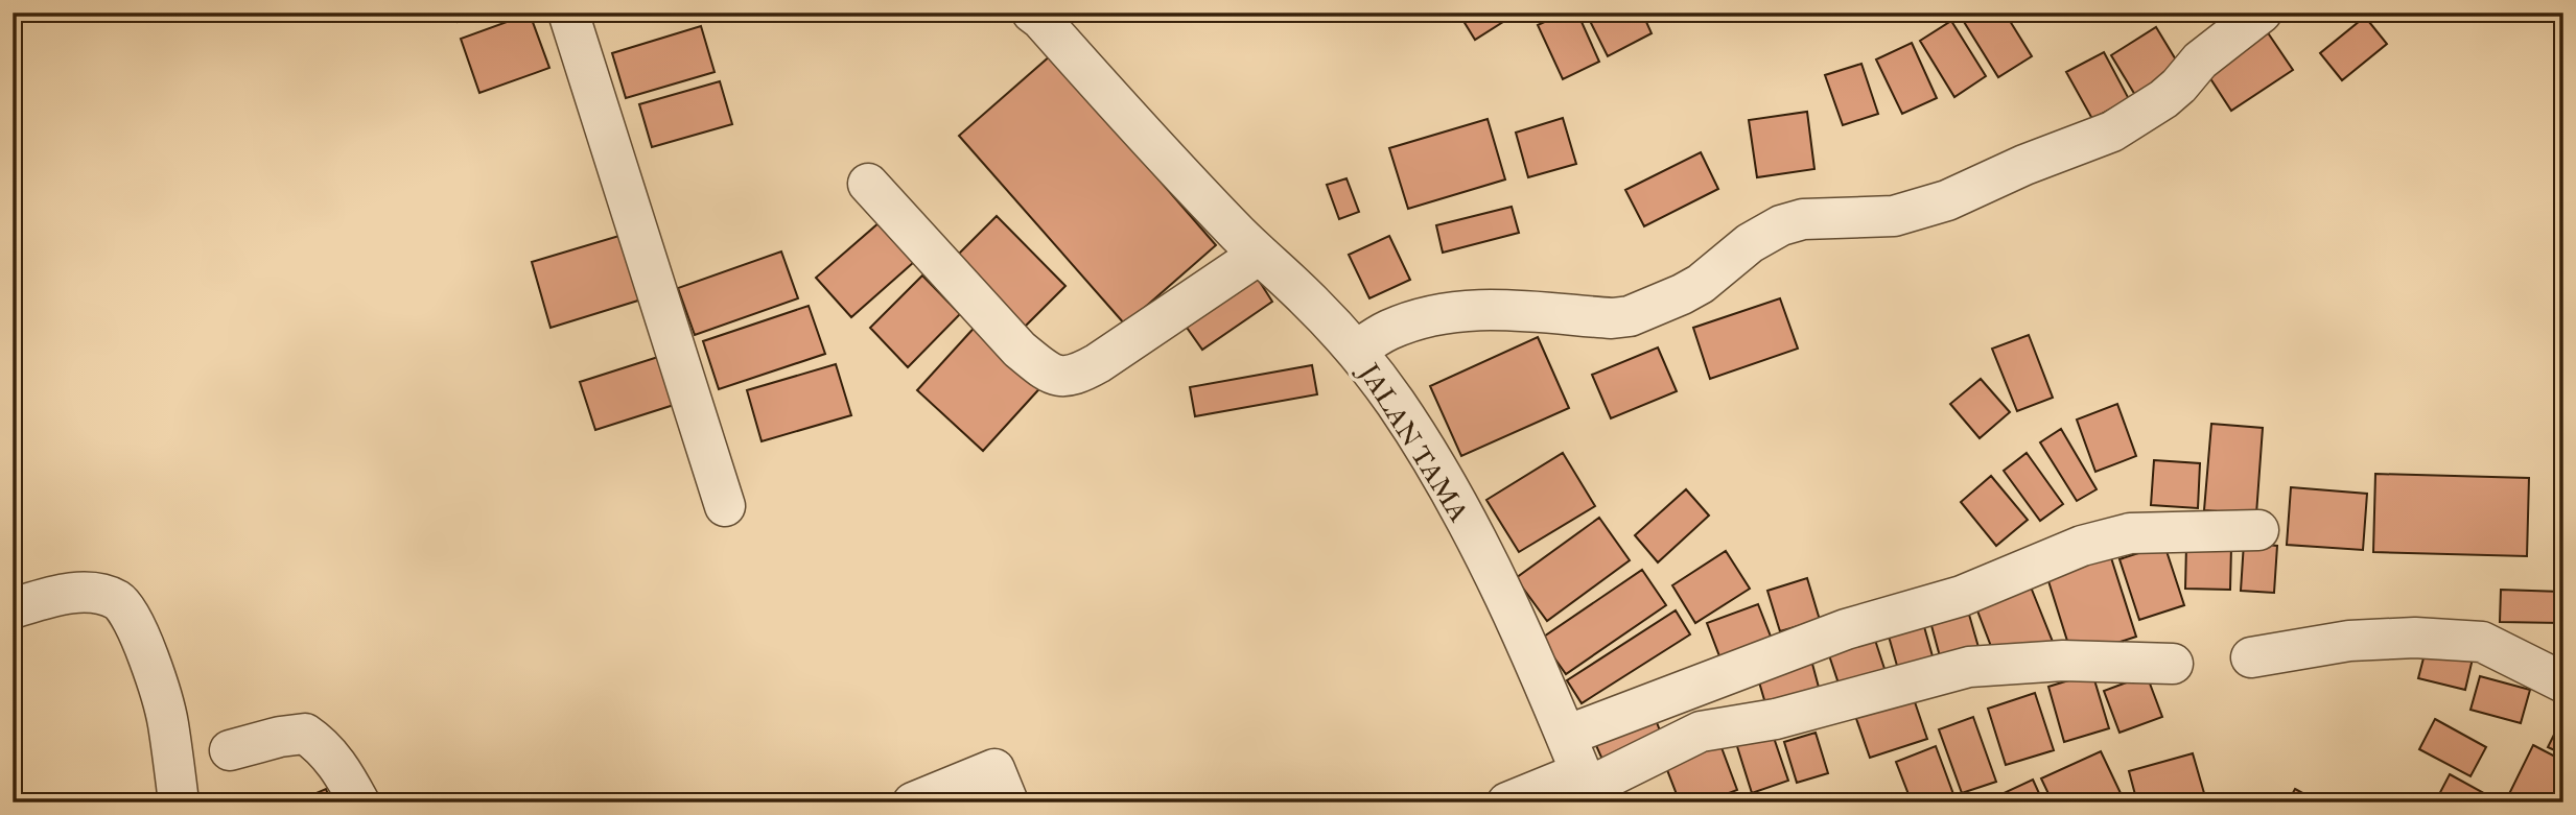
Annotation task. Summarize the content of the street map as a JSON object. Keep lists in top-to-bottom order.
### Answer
{
  "streets": {
    "street": ["JALAN TAMA"]
  }
}
